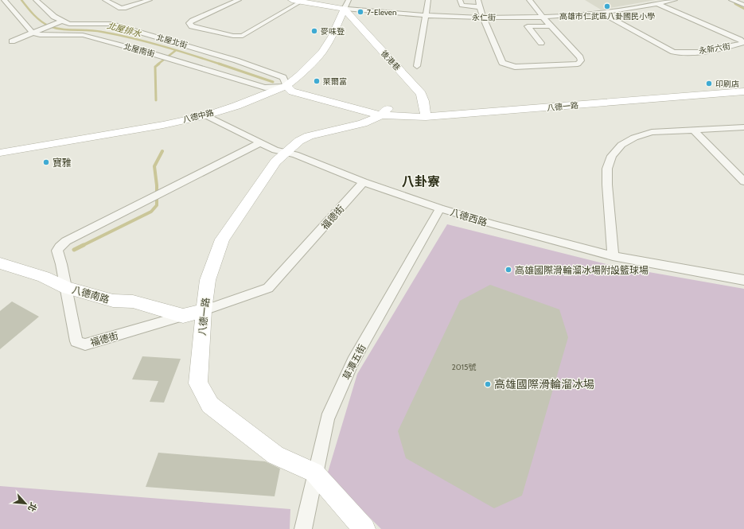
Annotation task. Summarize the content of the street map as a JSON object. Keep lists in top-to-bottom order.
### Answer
{
  "streets": {
    "street": [
      "永仁街",
      "北屋北街",
      "永新六街",
      "北屋南街",
      "後港巷",
      "八德一路",
      "八德中路",
      "福德街",
      "八德西路",
      "八德南路",
      "草潭五街"
    ]
  },
  "crossings": [
    ["永仁街", "永新六街"],
    ["永仁街", "後港巷"],
    ["永仁街", "八德中路"],
    ["北屋北街", "北屋南街"],
    ["北屋北街", "八德一路"],
    ["北屋北街", "八德中路"],
    ["北屋南街", "八德一路"],
    ["北屋南街", "八德中路"],
    ["後港巷", "八德一路"],
    ["後港巷", "八德中路"],
    ["八德一路", "八德中路"],
    ["八德一路", "福德街"],
    ["八德一路", "八德西路"],
    ["八德一路", "草潭五街"],
    ["八德中路", "八德西路"],
    ["福德街", "八德西路"],
    ["福德街", "八德南路"],
    ["八德西路", "草潭五街"]
  ],
  "districts": ["八卦寮"],
  "water": ["北屋排水"],
  "places": [
    "高雄市仁武區八卦國民小學",
    "7-Eleven",
    "麥味登",
    "萊爾富",
    "印刷店",
    "寶雅",
    "高雄國際滑輪溜冰場附設籃球場",
    "高雄國際滑輪溜冰場"
  ],
  "house_numbers": ["2015號"],
  "north": "bottom right"
}
